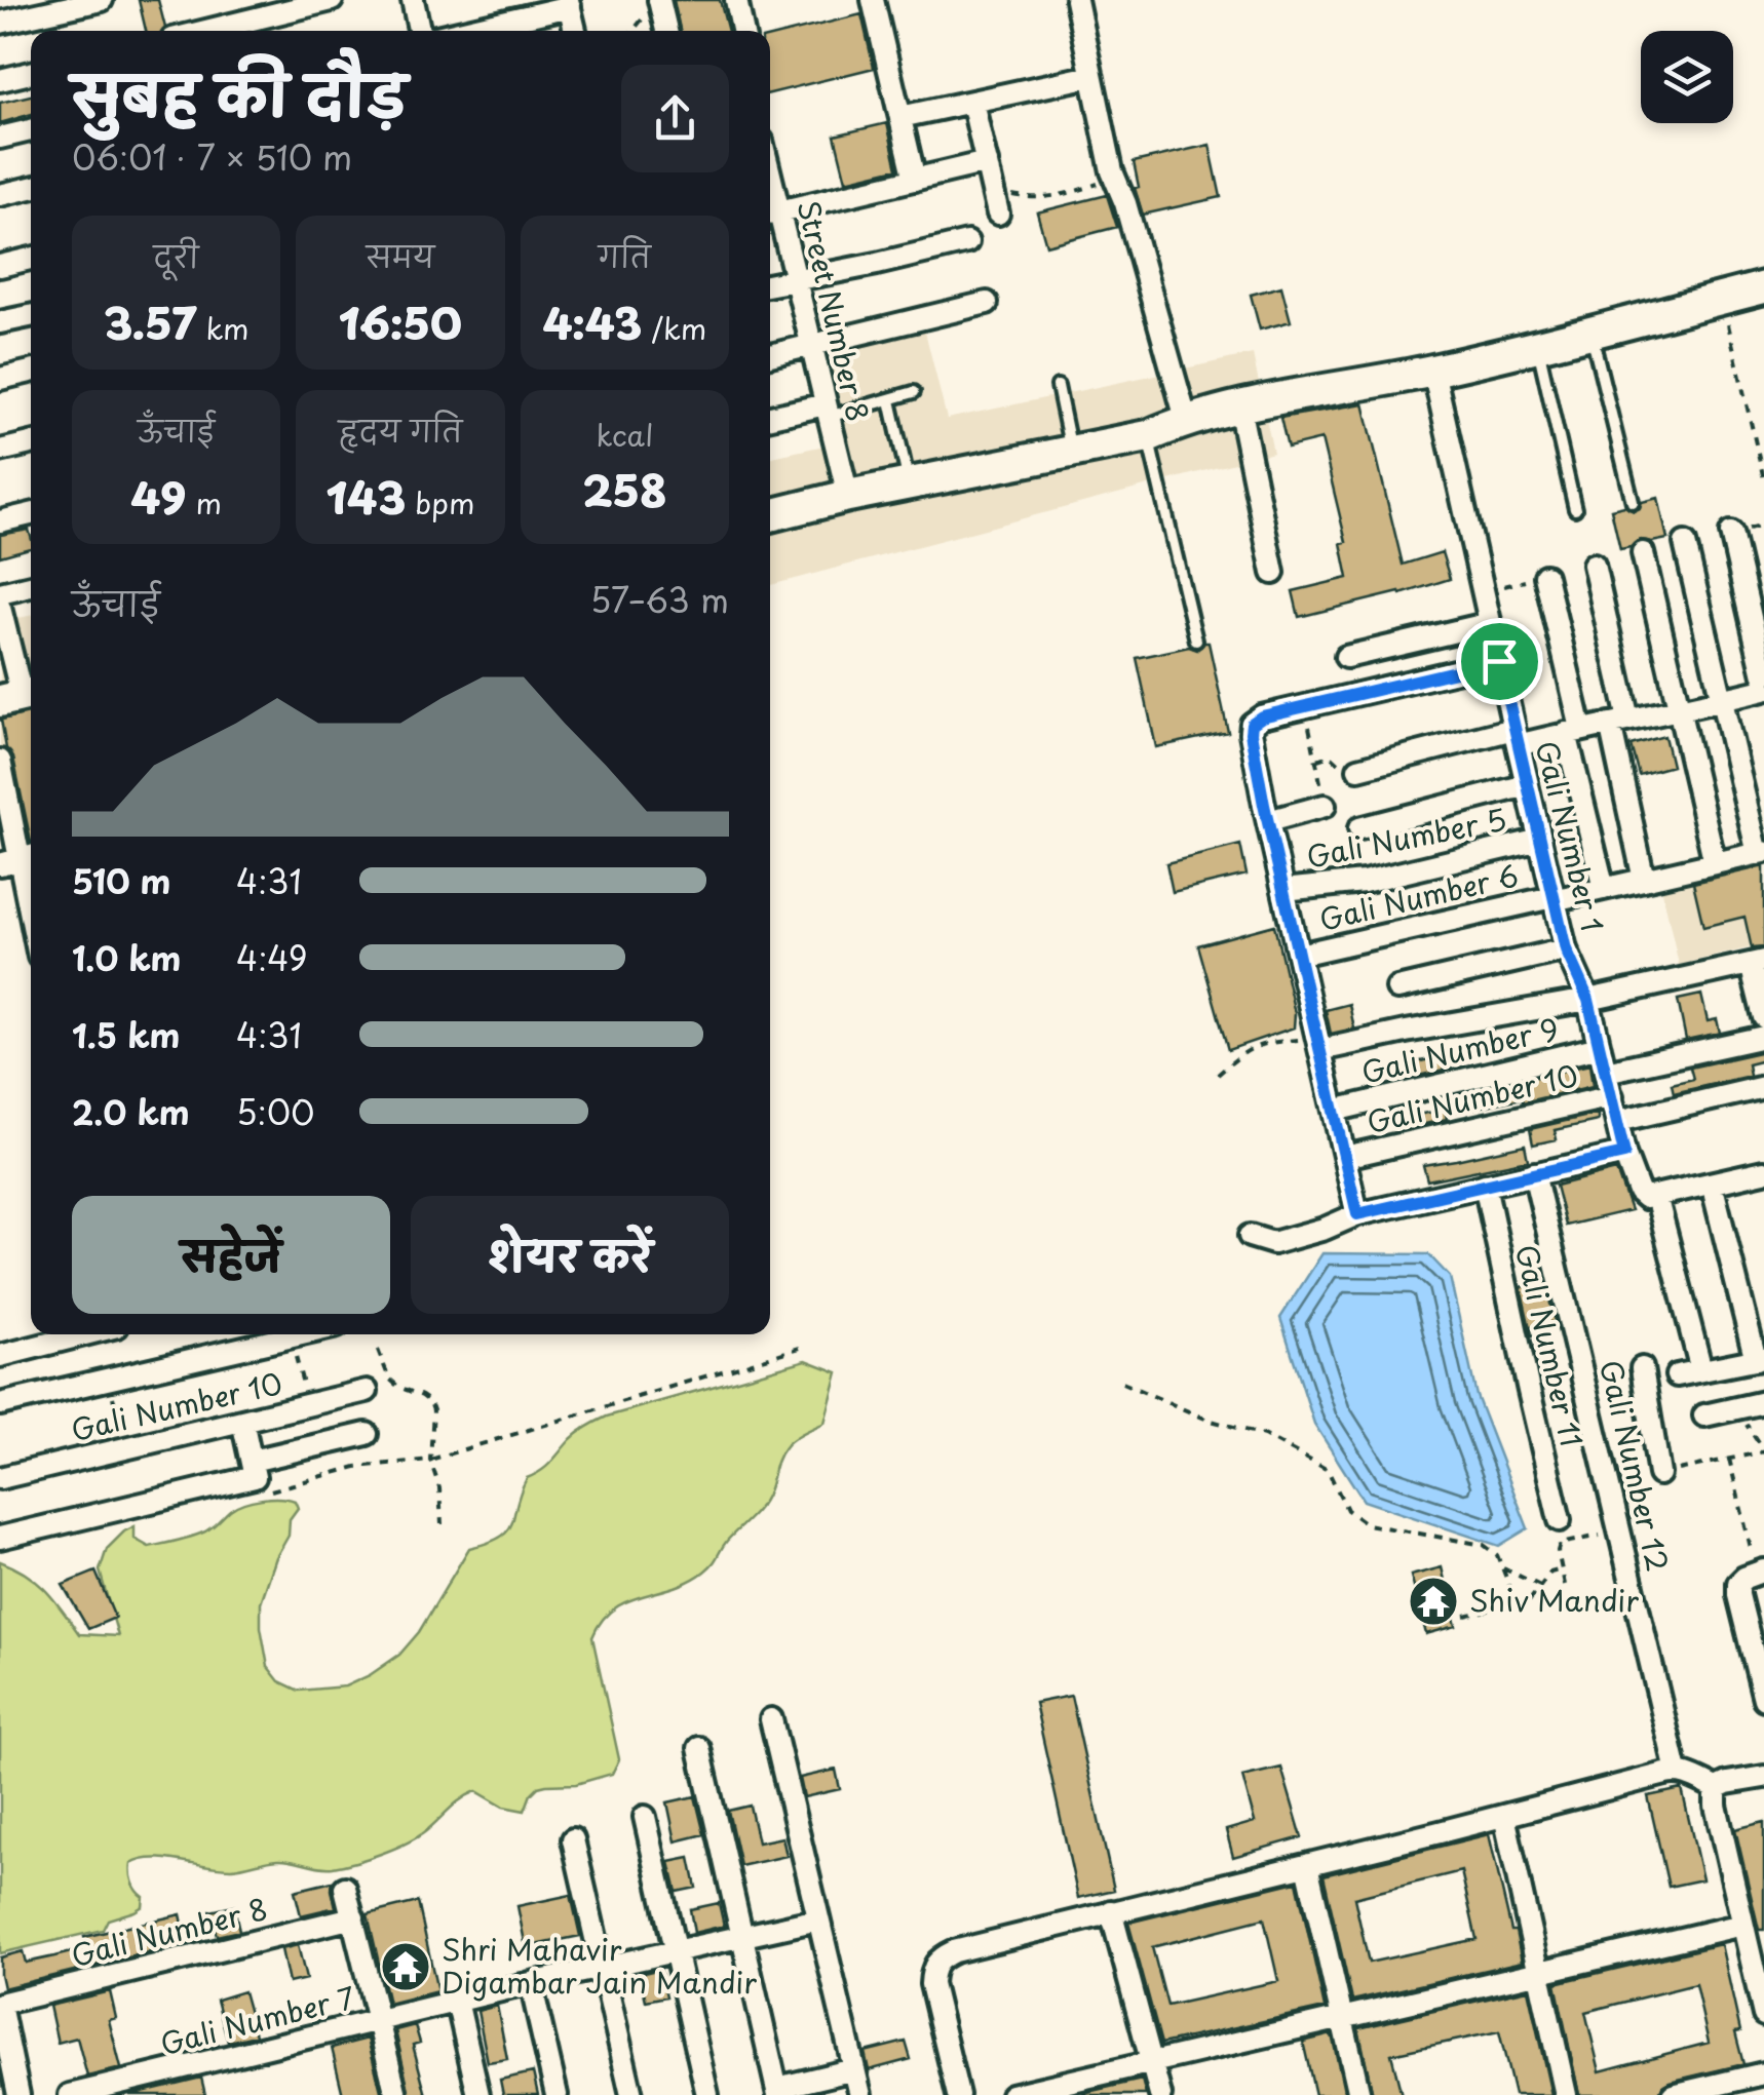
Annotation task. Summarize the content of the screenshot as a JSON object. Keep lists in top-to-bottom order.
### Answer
{
  "streets": {
    "street": [
      "Street Number 8",
      "Gali Number 1",
      "Gali Number 5",
      "Gali Number 6",
      "Gali Number 9",
      "Gali Number 10",
      "Gali Number 11",
      "Gali Number 12",
      "Gali Number 8",
      "Gali Number 7"
    ]
  },
  "crossings": [
    ["Gali Number 1", "Gali Number 5"],
    ["Gali Number 1", "Gali Number 6"],
    ["Gali Number 1", "Gali Number 9"],
    ["Gali Number 1", "Gali Number 10"]
  ],
  "places": {
    "temple": ["Shiv Mandir", "Shri Mahavir Digambar Jain Mandir"]
  },
  "page": {
    "heading": ["सुबह की दौड़", "06:01 · 7 × 510 m"],
    "stats": [
      ["दूरी", "3.57 km"],
      ["समय", "16:50"],
      ["गति", "4:43 /km"],
      ["ऊँचाई", "49 m"],
      ["हृदय गति", "143 bpm"],
      ["kcal", "258"]
    ],
    "chart": ["ऊँचाई", "57–63 m"],
    "list": [
      {
        "name": "510 m",
        "note": "4:31"
      },
      {
        "name": "1.0 km",
        "note": "4:49"
      },
      {
        "name": "1.5 km",
        "note": "4:31"
      },
      {
        "name": "2.0 km",
        "note": "5:00"
      }
    ],
    "buttons": ["सहेजें", "शेयर करें"]
  }
}
